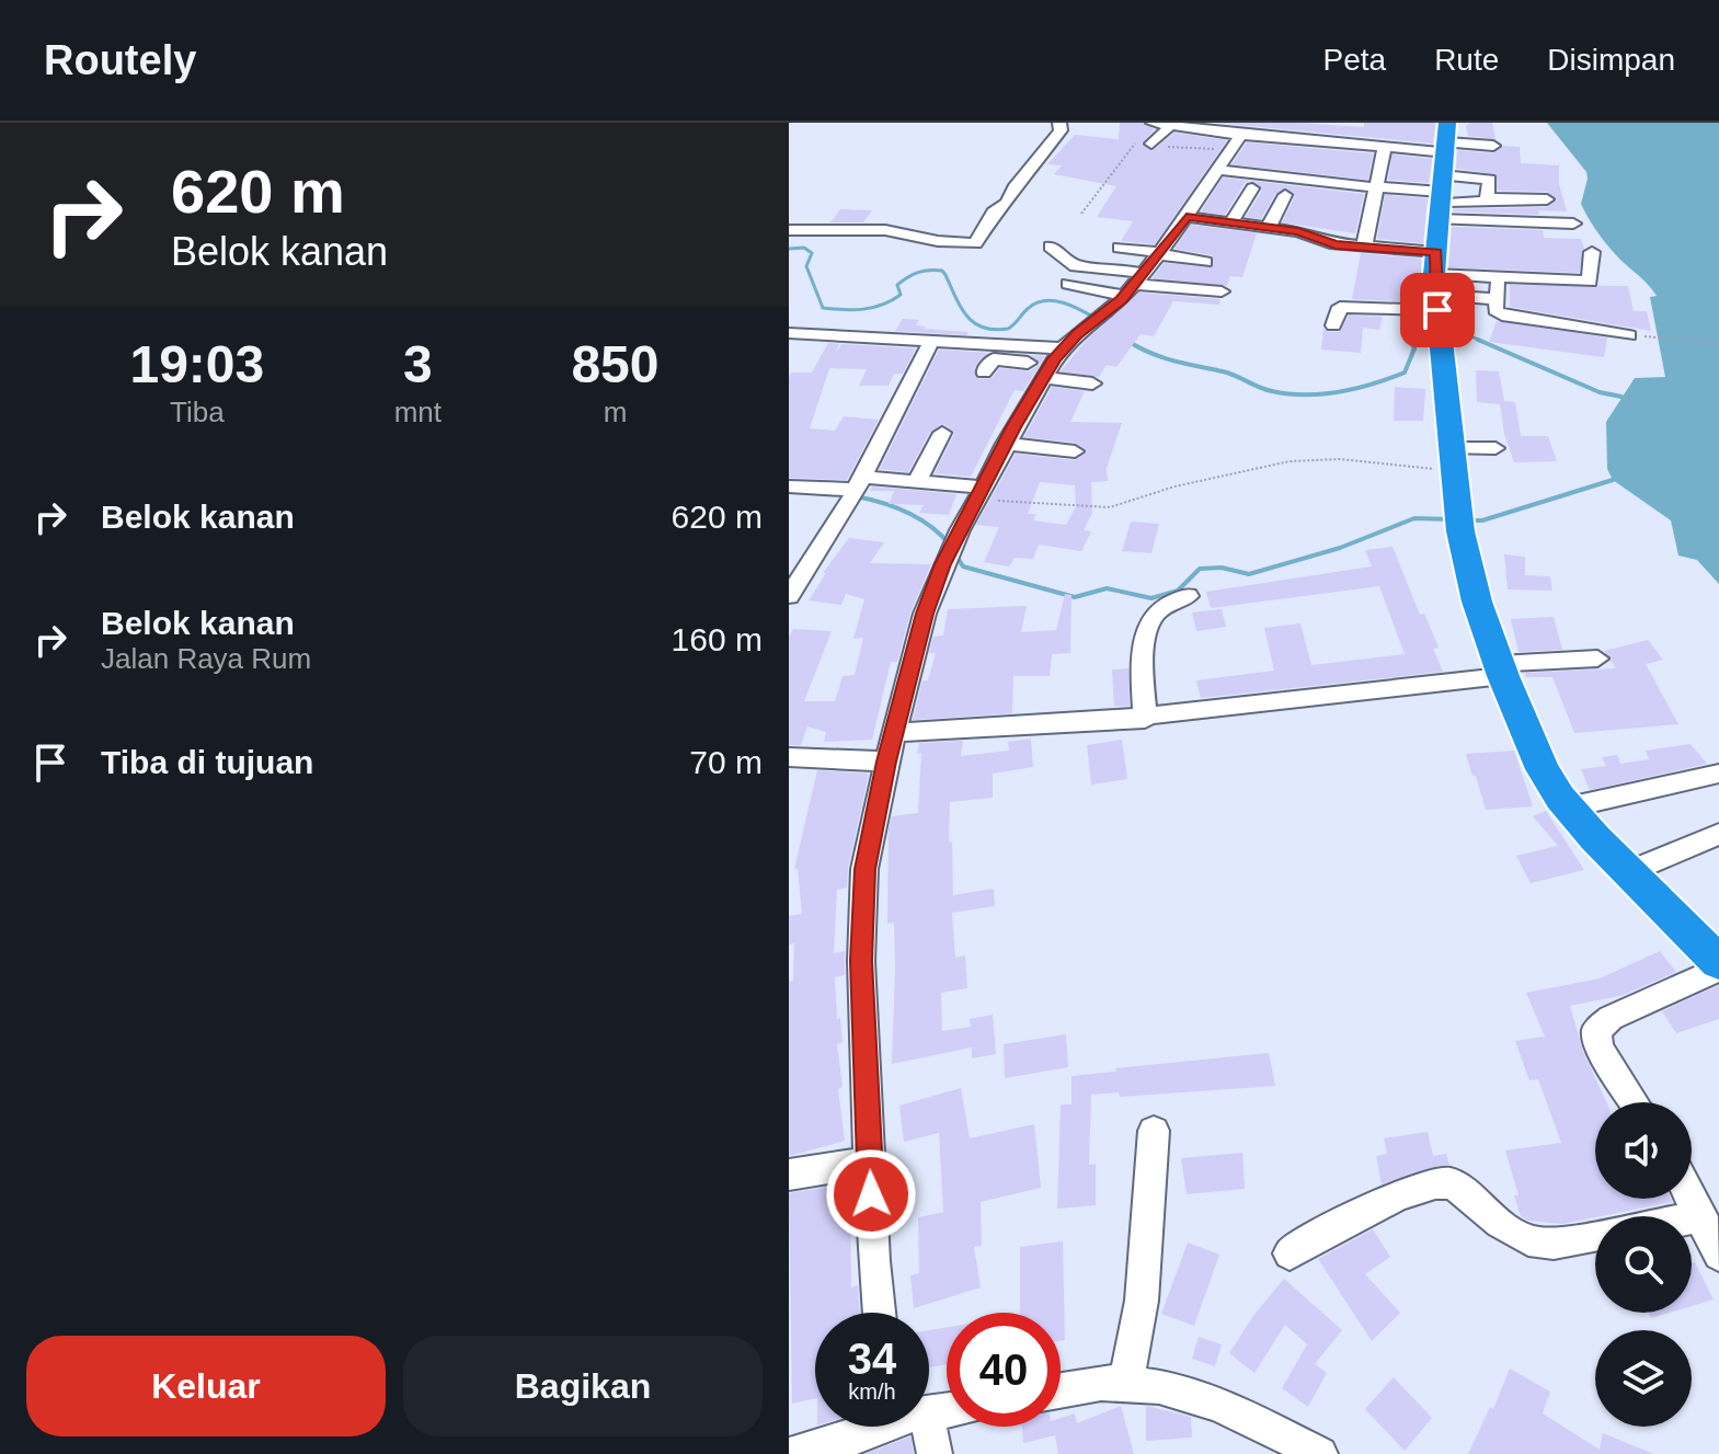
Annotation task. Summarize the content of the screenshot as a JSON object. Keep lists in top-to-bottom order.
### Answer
{
  "page": {
    "header": "Routely",
    "nav": ["Peta", "Rute", "Disimpan"],
    "turn": ["620 m", "Belok kanan"],
    "eta": [
      "19:03",
      "Tiba",
      "3",
      "mnt",
      "850",
      "m"
    ],
    "list": [
      {
        "name": "Belok kanan",
        "value": "620 m"
      },
      {
        "name": "Belok kanan",
        "note": "Jalan Raya Rum",
        "value": "160 m"
      },
      {
        "name": "Tiba di tujuan",
        "value": "70 m"
      }
    ],
    "speed": "34 km/h",
    "limit": "40",
    "buttons": ["Keluar", "Bagikan"]
  }
}
